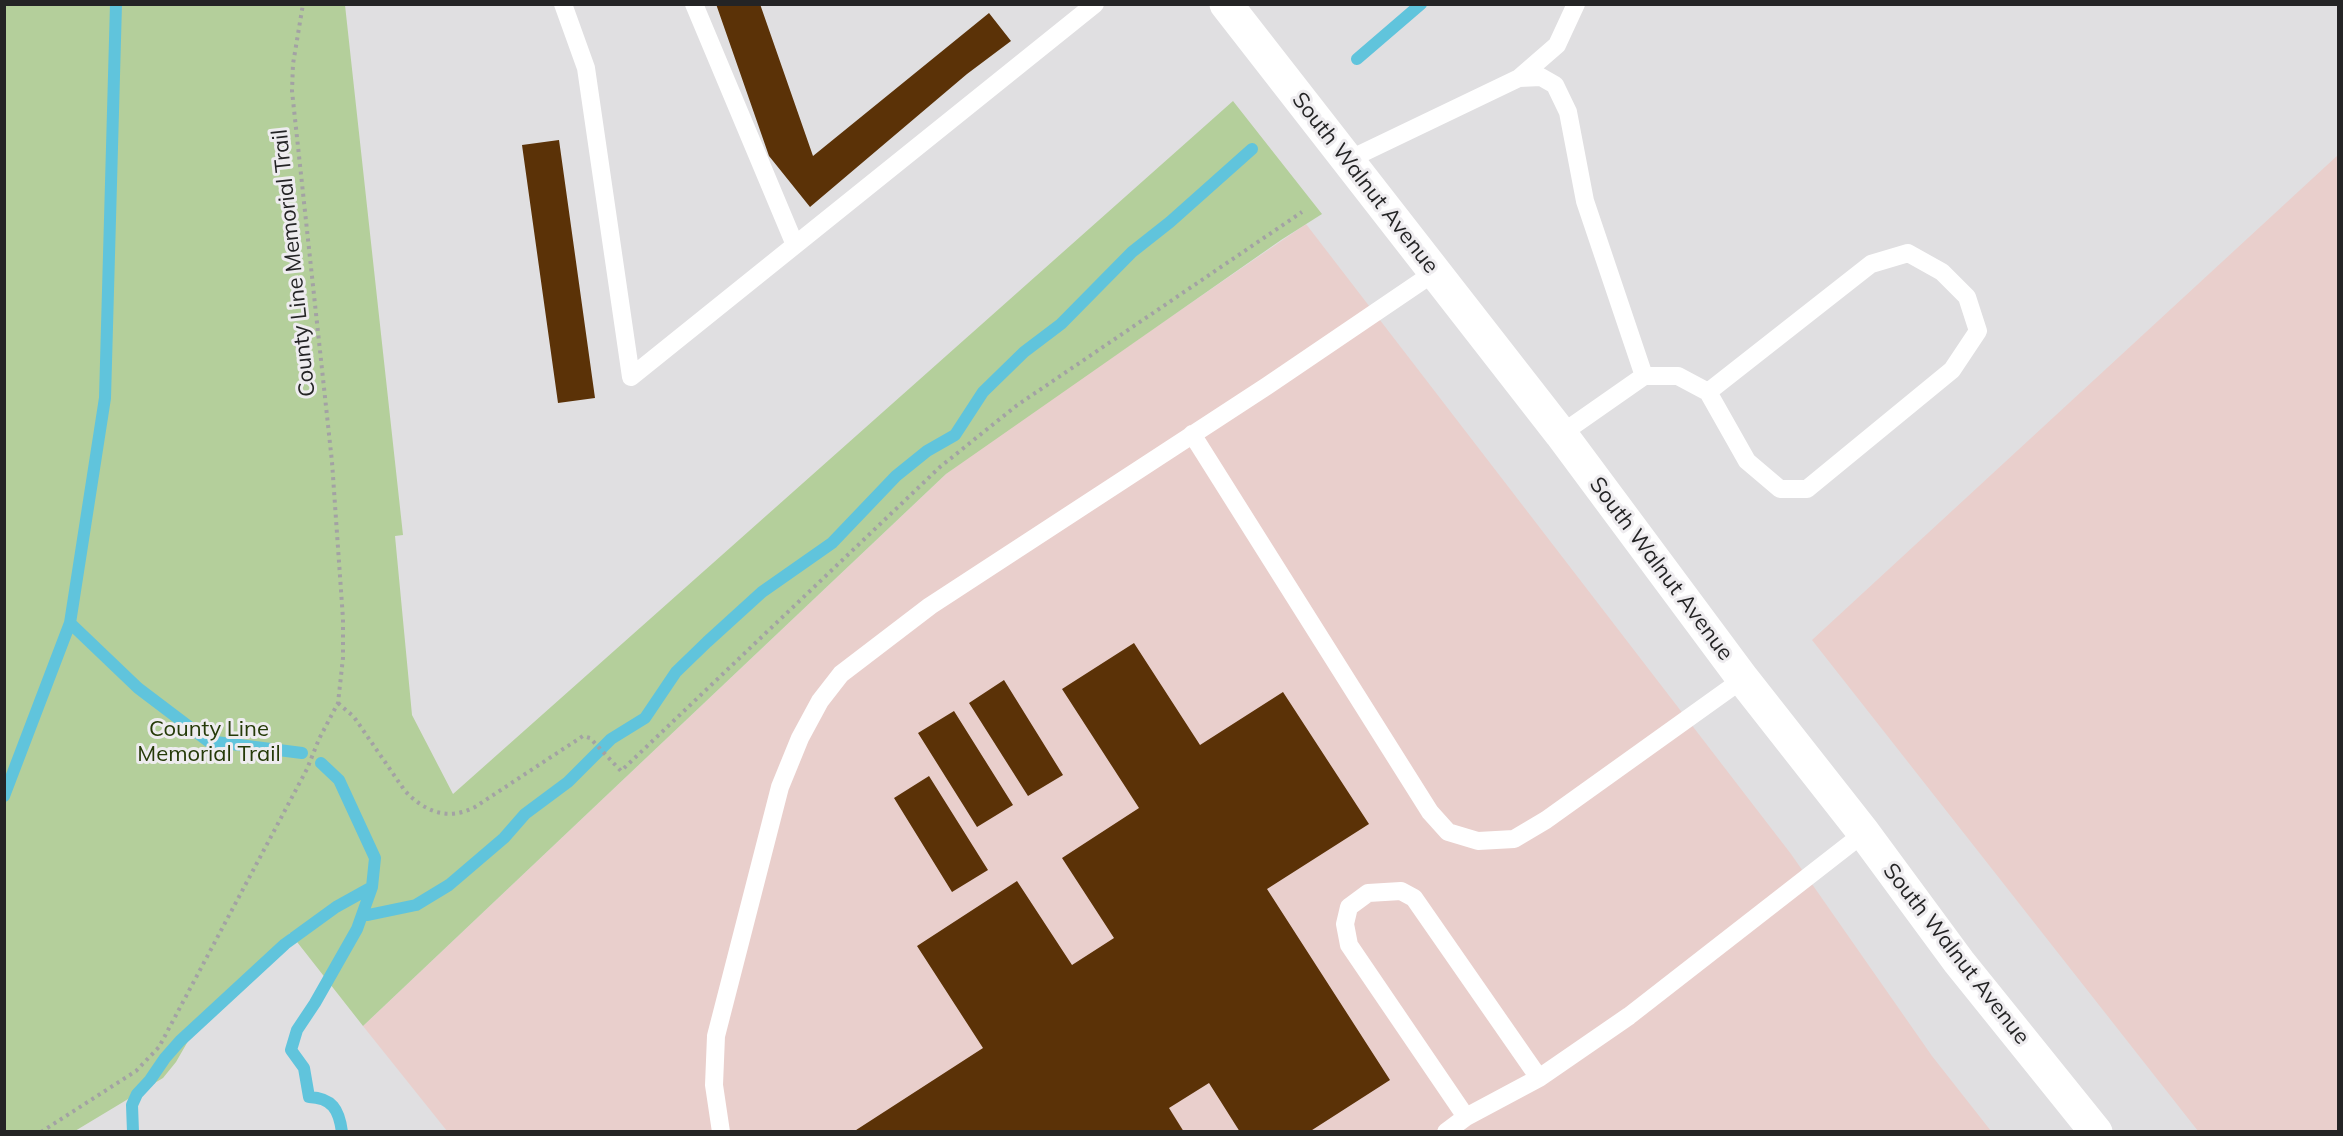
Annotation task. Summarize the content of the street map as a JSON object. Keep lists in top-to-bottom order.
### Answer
{
  "streets": {
    "street": ["South Walnut Avenue"],
    "path": ["County Line Memorial Trail"]
  },
  "parks": ["County Line Memorial Trail"]
}
